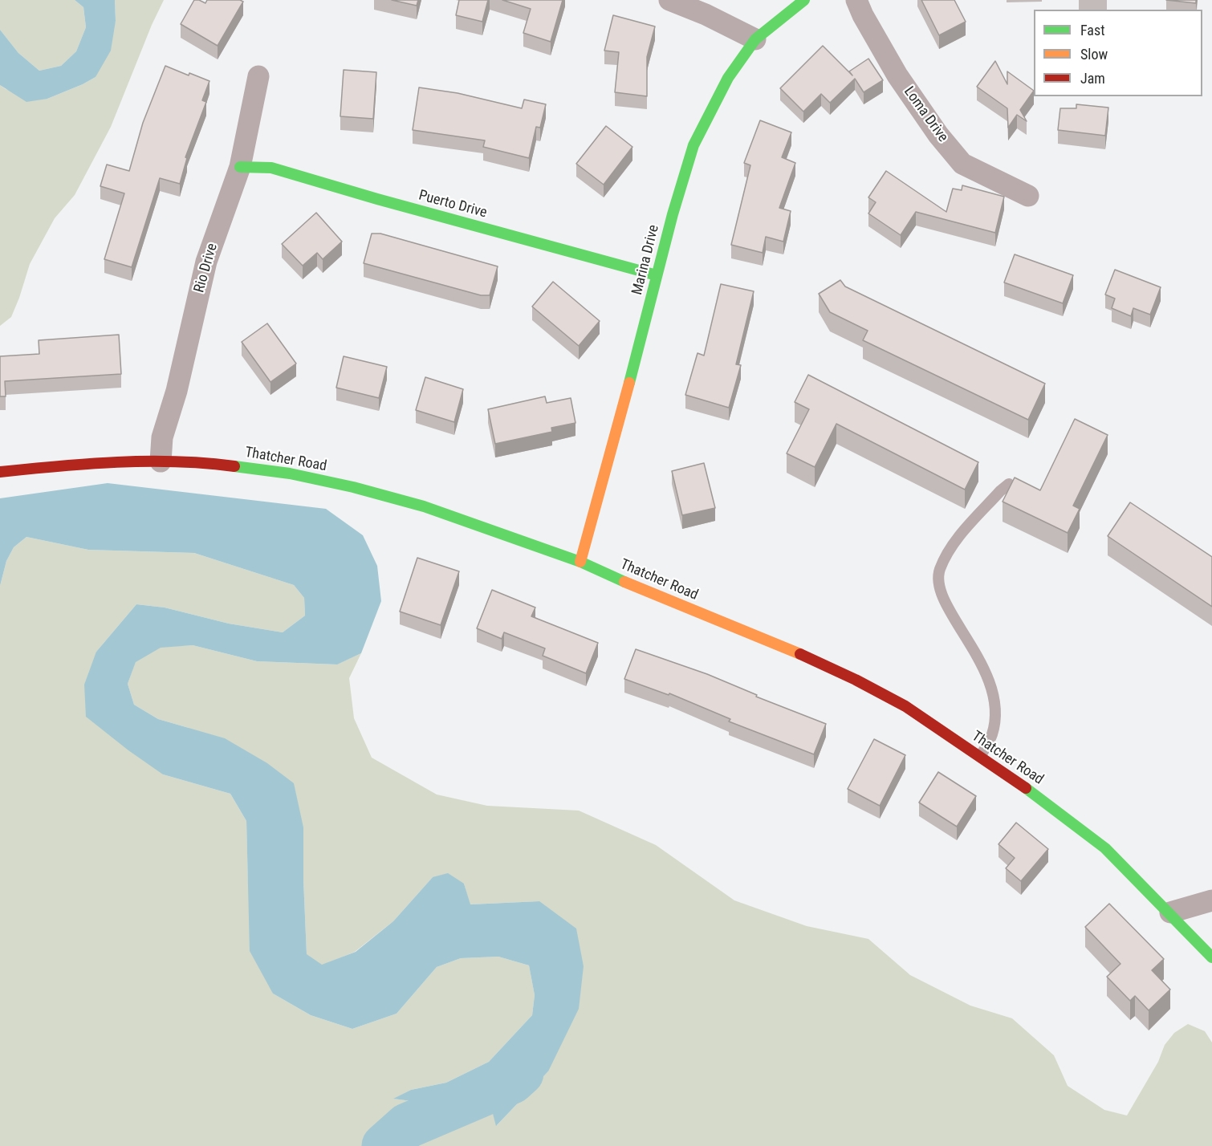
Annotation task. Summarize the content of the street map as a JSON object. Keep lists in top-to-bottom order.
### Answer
{
  "streets": {
    "main road": ["Puerto Drive", "Marina Drive", "Thatcher Road"],
    "street": ["Loma Drive", "Rio Drive"]
  },
  "crossings": [
    ["Puerto Drive", "Marina Drive"],
    ["Puerto Drive", "Rio Drive"],
    ["Marina Drive", "Thatcher Road"],
    ["Rio Drive", "Thatcher Road"]
  ],
  "legend": ["Fast", "Slow", "Jam"]
}
